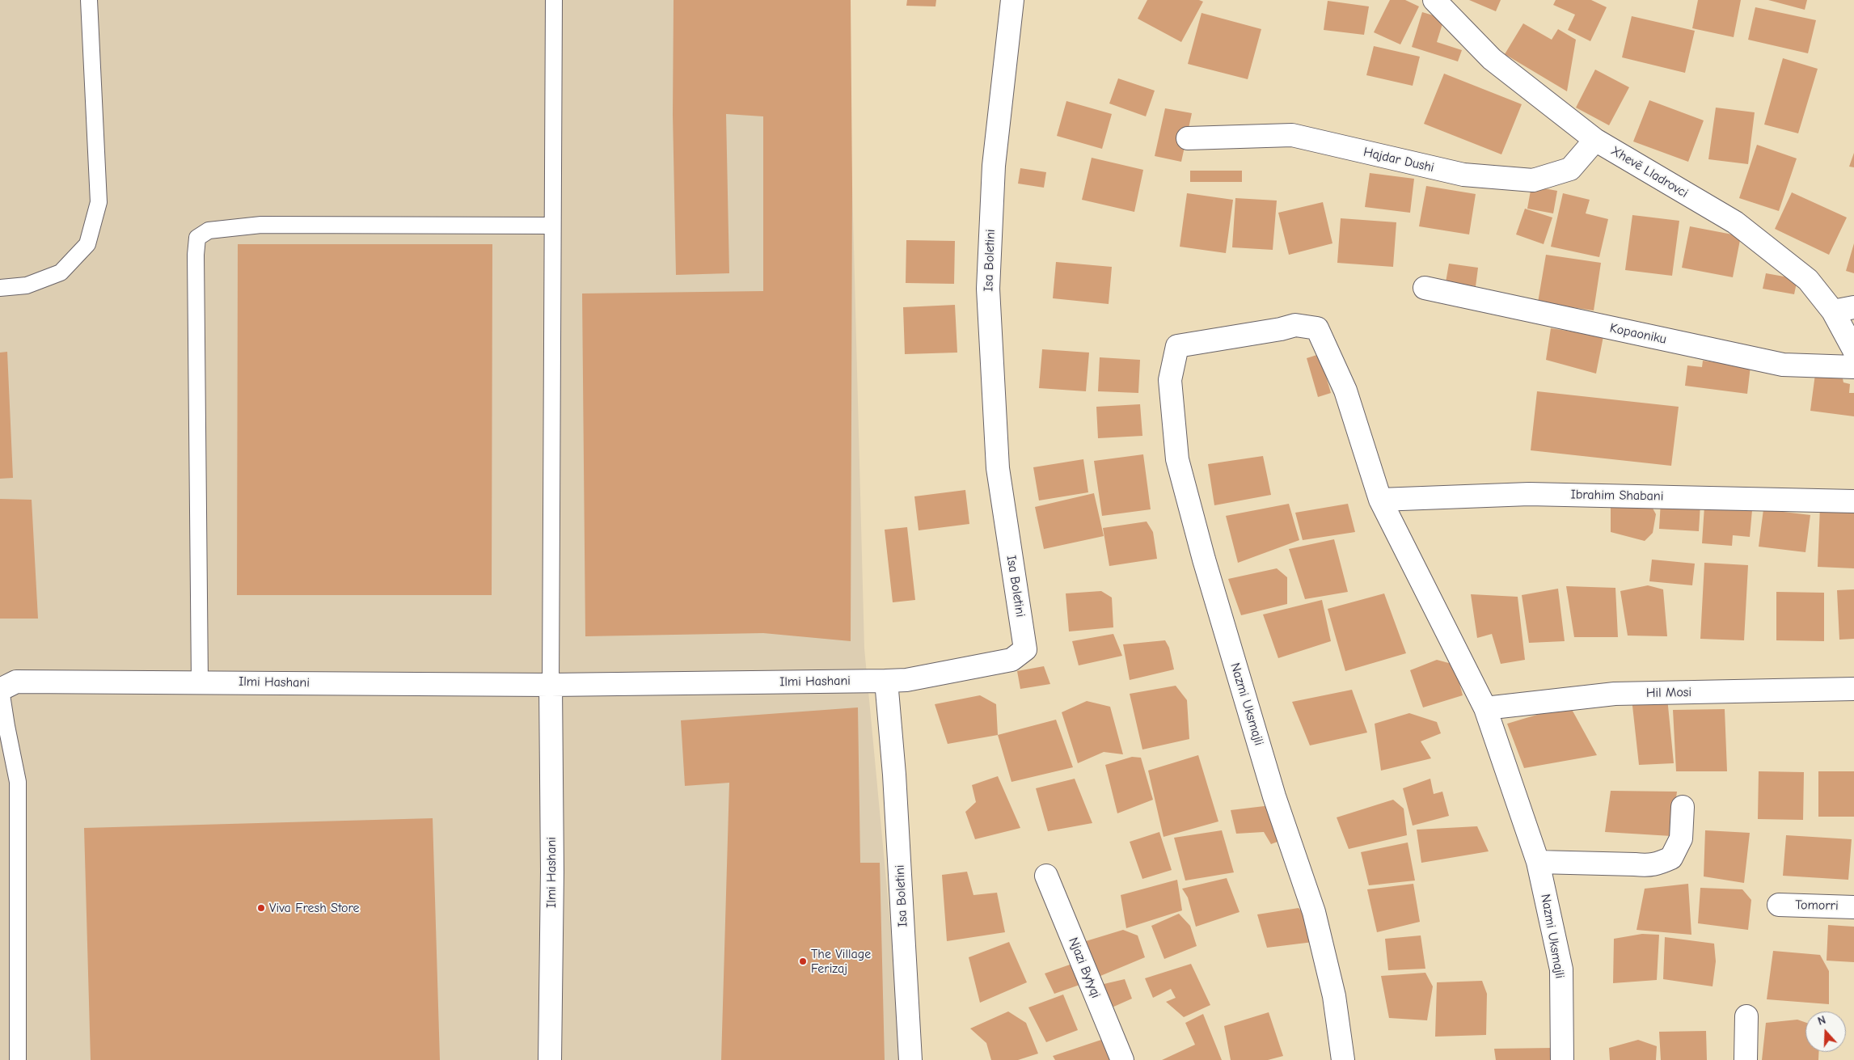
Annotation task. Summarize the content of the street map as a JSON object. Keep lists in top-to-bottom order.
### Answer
{
  "streets": {
    "street": [
      "Hajdar Dushi",
      "Xhevë Lladrovci",
      "Isa Boletini",
      "Kopaoniku",
      "Ibrahim Shabani",
      "Ilmi Hashani",
      "Hil Mosi",
      "Nazmi Uksmajli",
      "Tomorri",
      "Njazi Bytyqi"
    ]
  },
  "crossings": [
    ["Hajdar Dushi", "Xhevë Lladrovci"],
    ["Isa Boletini", "Ilmi Hashani"],
    ["Ibrahim Shabani", "Nazmi Uksmajli"],
    ["Hil Mosi", "Nazmi Uksmajli"]
  ],
  "places": ["Viva Fresh Store", "The Village Ferizaj"],
  "north": "top"
}
